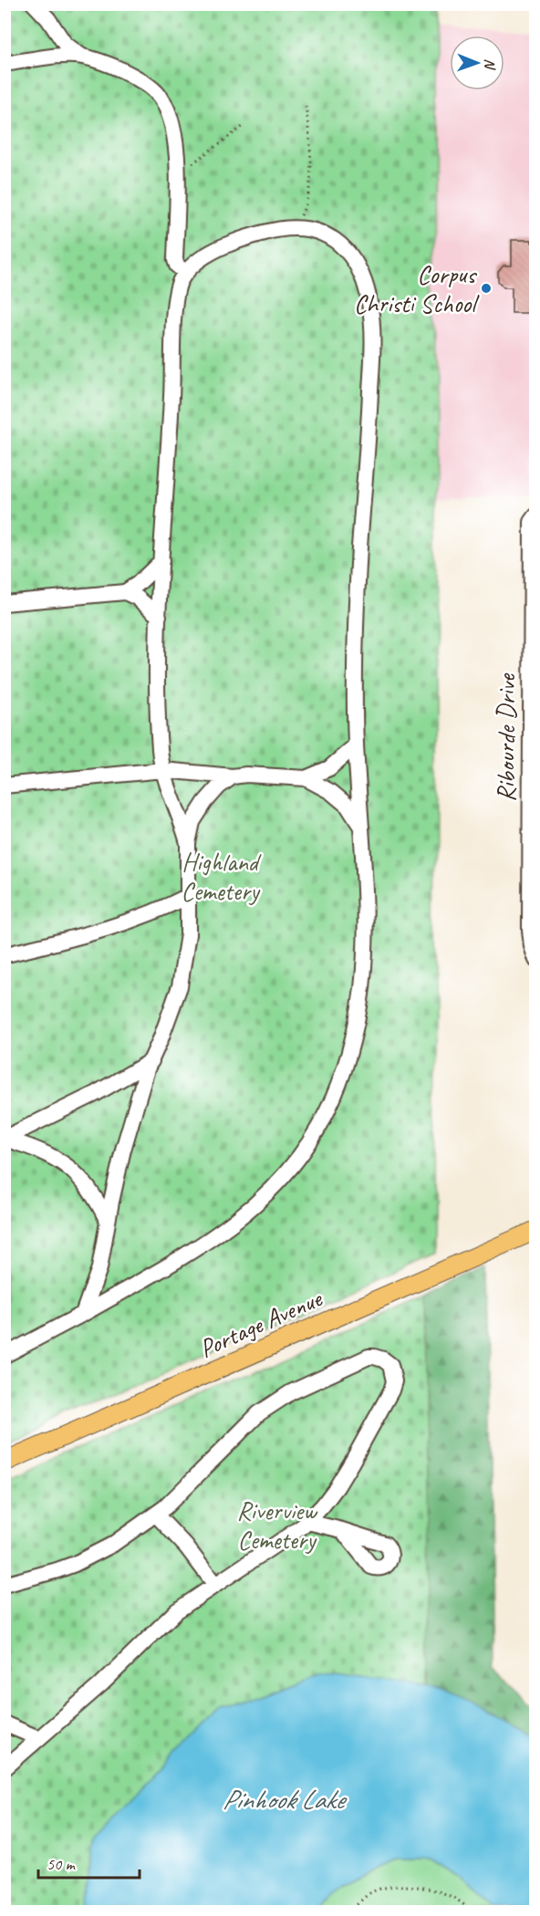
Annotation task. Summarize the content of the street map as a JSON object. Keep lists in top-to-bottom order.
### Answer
{
  "streets": {
    "main road": ["Portage Avenue"],
    "street": ["Ribourde Drive"]
  },
  "water": ["Pinhook Lake"],
  "parks": ["Highland Cemetery", "Riverview Cemetery"],
  "places": ["Corpus Christi School"],
  "scale_bar": "50 m",
  "north": "right"
}
